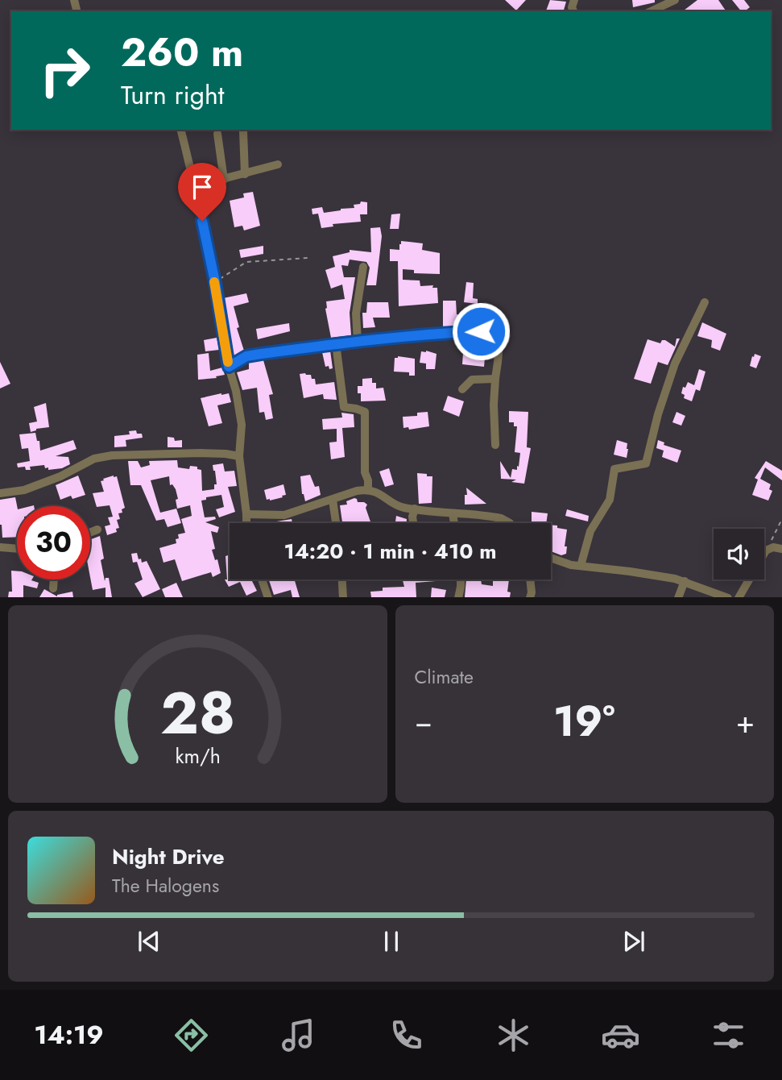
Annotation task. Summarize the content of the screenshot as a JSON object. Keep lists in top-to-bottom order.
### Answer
{
  "page": {
    "turn": ["260 m", "Turn right"],
    "limit": "30",
    "trip": "14:20 · 1 min · 410 m",
    "tile": "Climate",
    "heat": ["−", "19°", "+"],
    "song": ["Night Drive", "The Halogens"],
    "tabs": "14:19",
    "gauge": ["28", "km/h"]
  }
}
